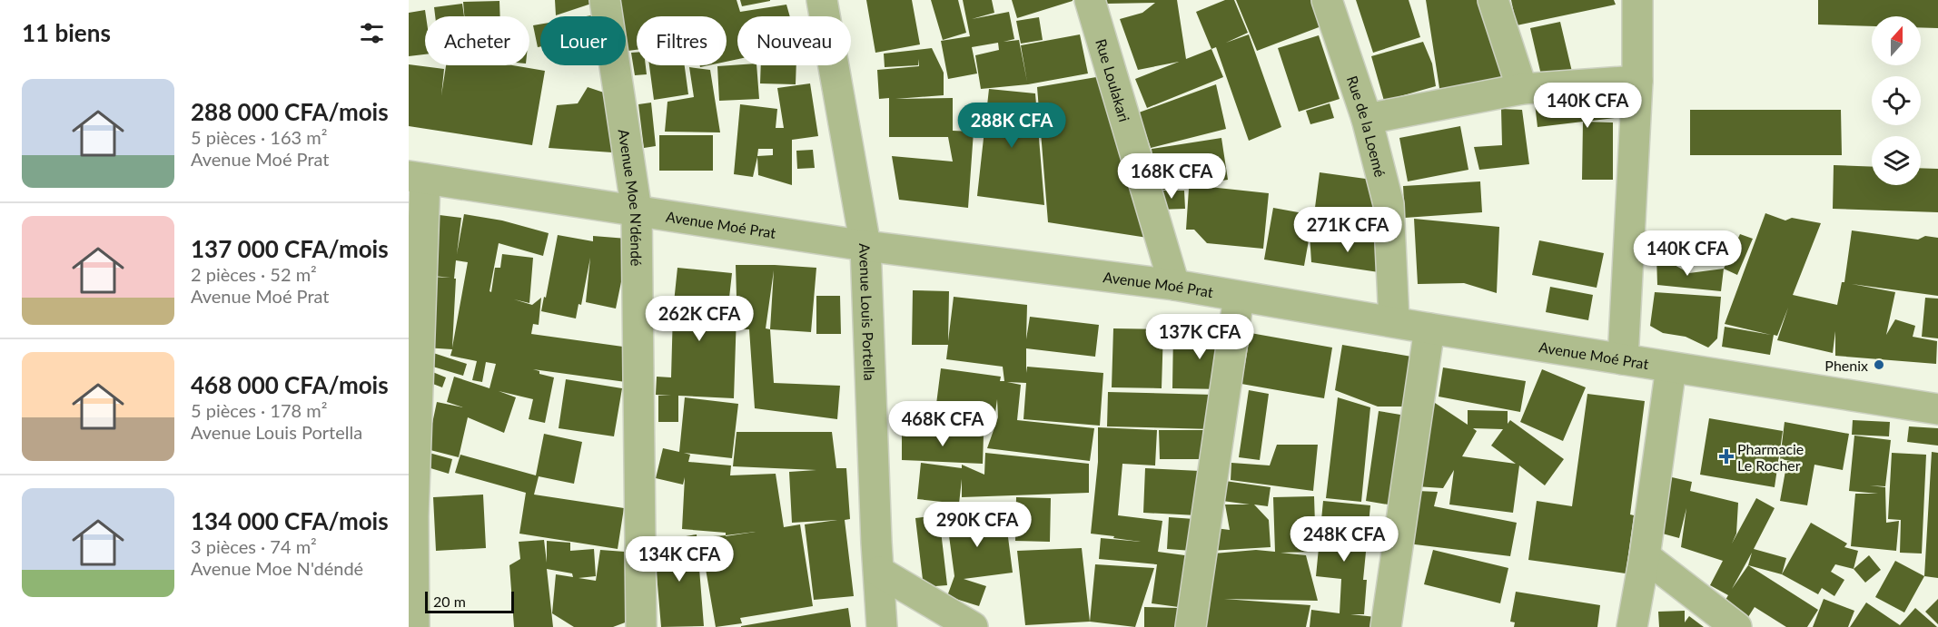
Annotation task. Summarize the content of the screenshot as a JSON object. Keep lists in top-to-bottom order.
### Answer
{
  "streets": {
    "street": [
      "Rue Loulakari",
      "Rue de la Loemé",
      "Avenue Moe N'déndé",
      "Avenue Moé Prat",
      "Avenue Louis Portella"
    ]
  },
  "crossings": [
    ["Rue Loulakari", "Avenue Moé Prat"],
    ["Rue de la Loemé", "Avenue Moé Prat"],
    ["Avenue Moe N'déndé", "Avenue Moé Prat"],
    ["Avenue Moé Prat", "Avenue Louis Portella"]
  ],
  "places": {
    "other": ["Phenix"],
    "health": ["Pharmacie Le Rocher"]
  },
  "scale_bar": "20 m",
  "north": "top",
  "page": {
    "heading": "11 biens",
    "chip": [
      "Acheter",
      "Louer",
      "Filtres",
      "Nouveau"
    ],
    "list": [
      {
        "name": "288 000 CFA/mois",
        "note": "5 pièces · 163 m² · Avenue Moé Prat"
      },
      {
        "name": "137 000 CFA/mois",
        "note": "2 pièces · 52 m² · Avenue Moé Prat"
      },
      {
        "name": "468 000 CFA/mois",
        "note": "5 pièces · 178 m² · Avenue Louis Portella"
      },
      {
        "name": "134 000 CFA/mois",
        "note": "3 pièces · 74 m² · Avenue Moe N'déndé"
      }
    ],
    "price": [
      "140K CFA",
      "288K CFA",
      "168K CFA",
      "271K CFA",
      "140K CFA",
      "262K CFA",
      "137K CFA",
      "468K CFA",
      "290K CFA",
      "248K CFA",
      "134K CFA"
    ],
    "scale": "20 m"
  }
}
